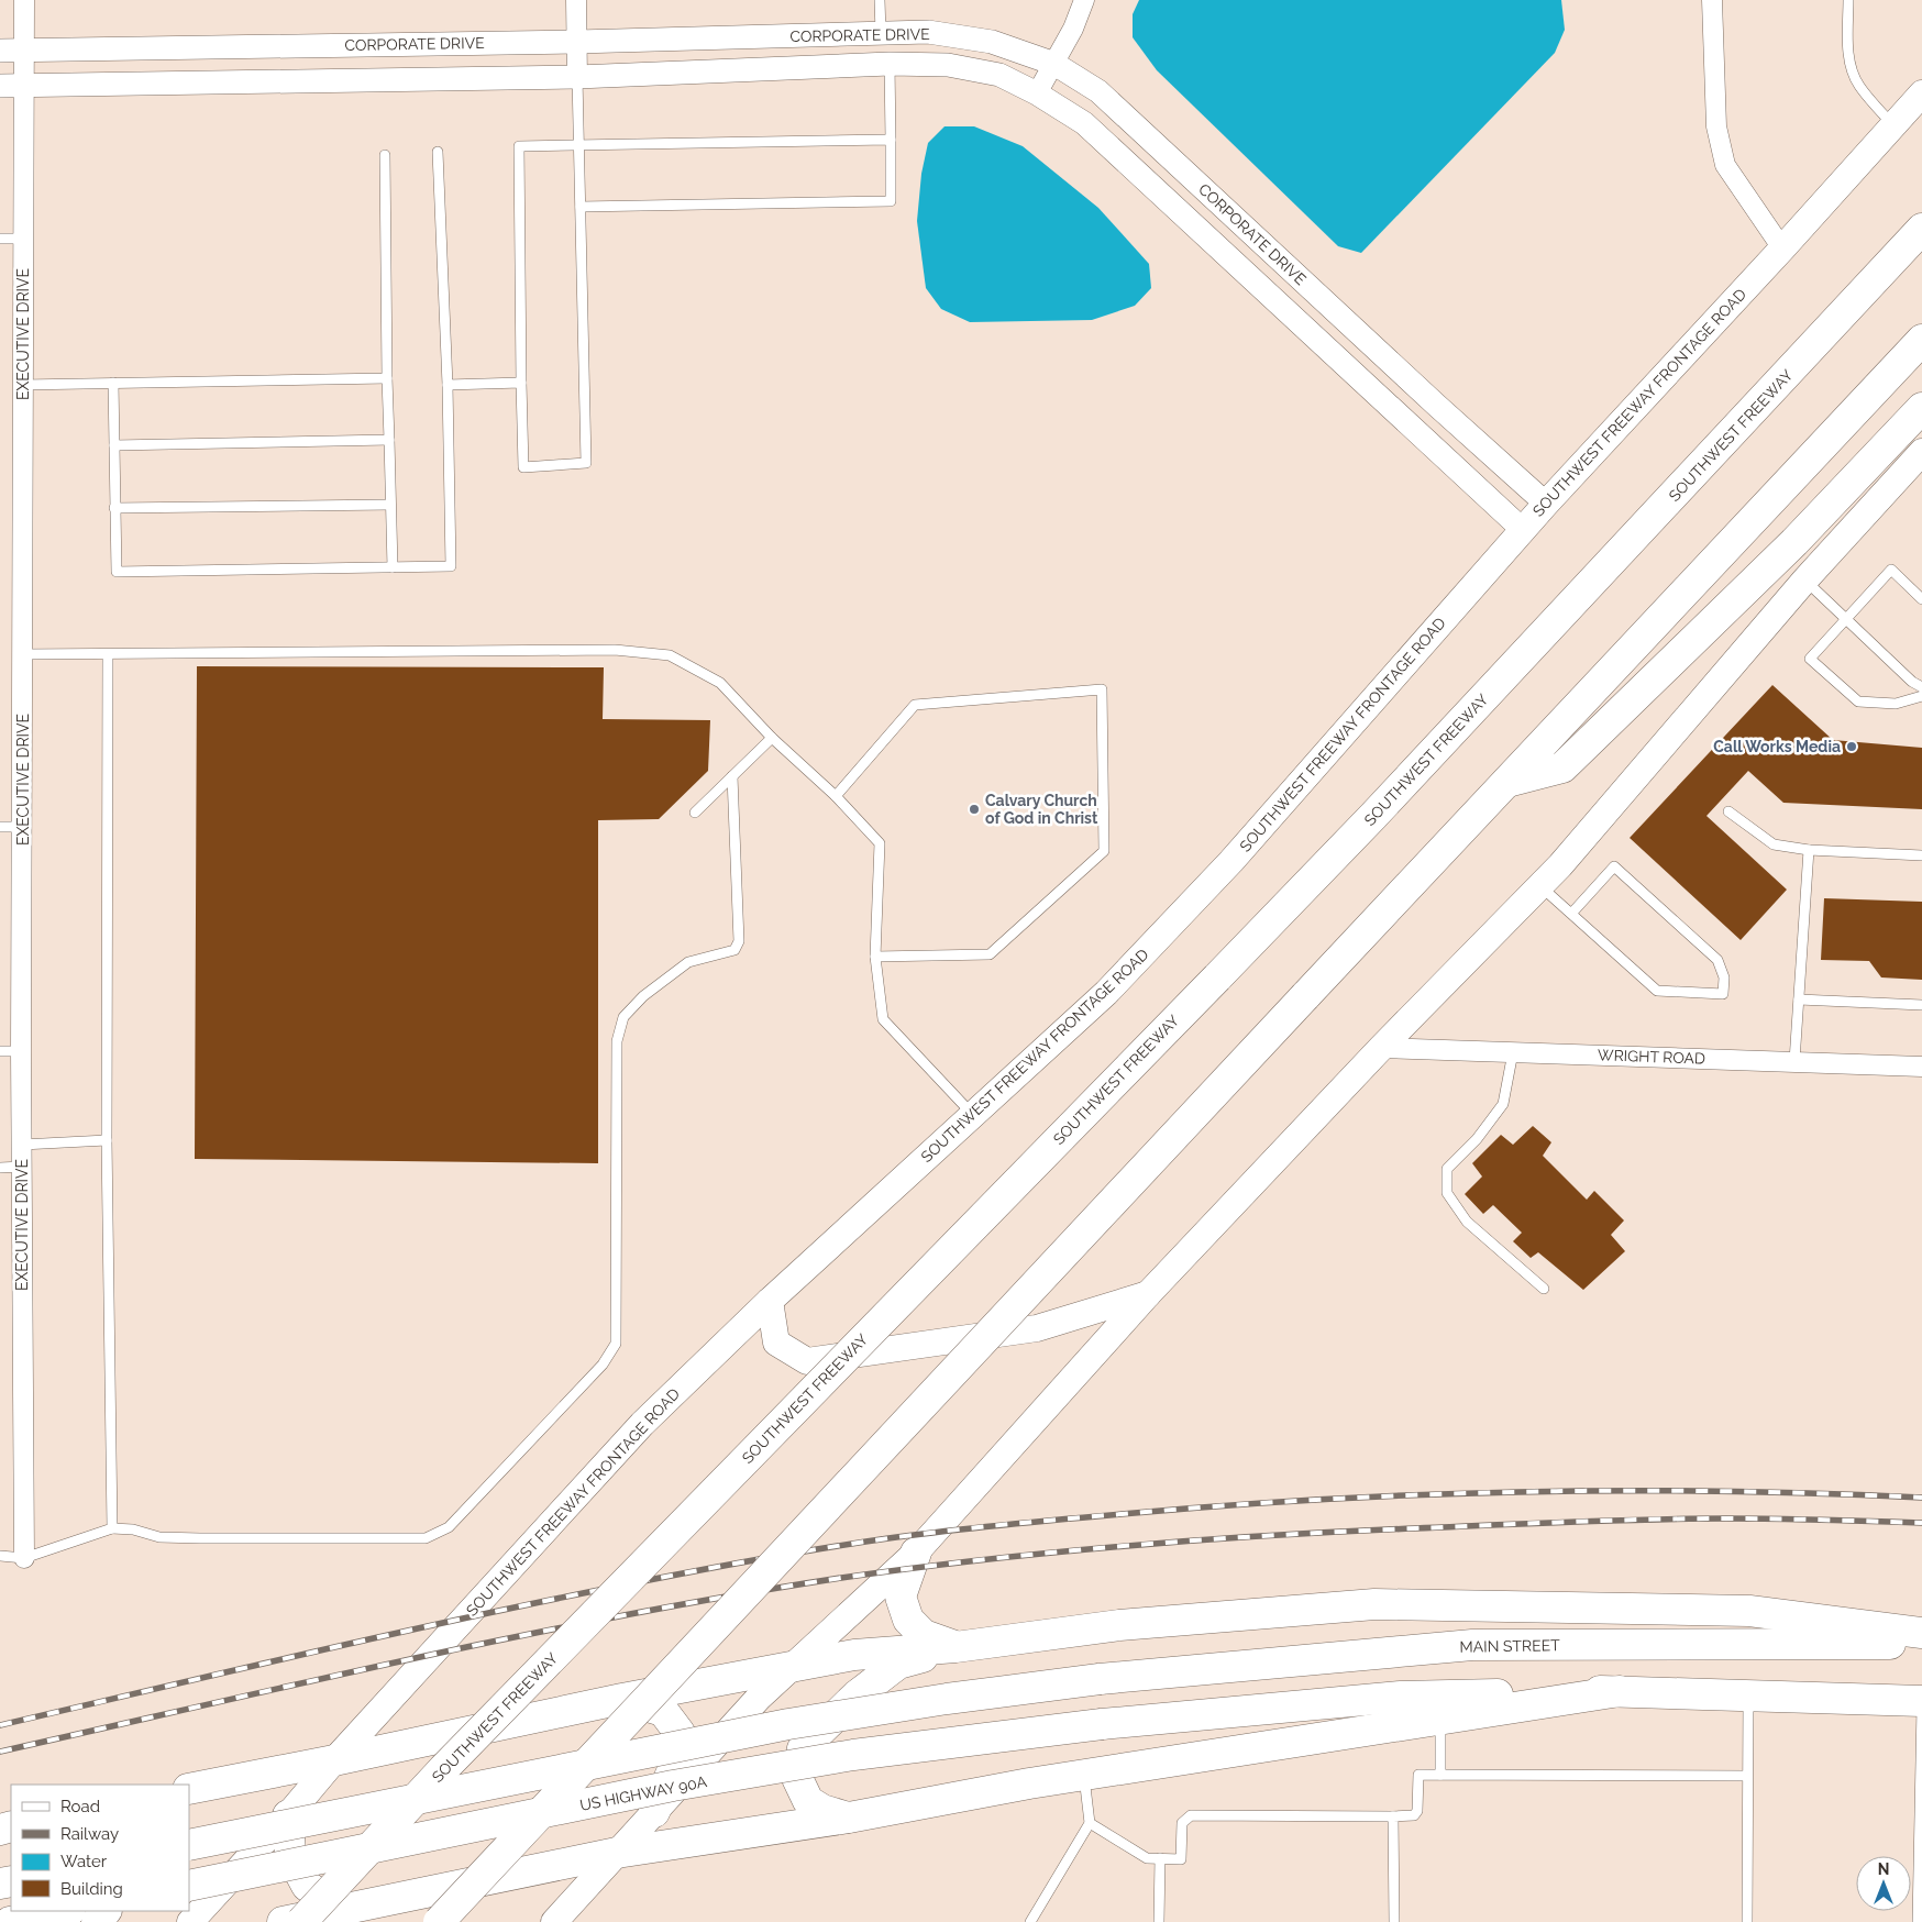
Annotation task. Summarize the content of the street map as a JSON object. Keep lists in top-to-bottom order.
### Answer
{
  "streets": {
    "highway": ["SOUTHWEST FREEWAY", "MAIN STREET", "US HIGHWAY 90A"],
    "main road": ["SOUTHWEST FREEWAY FRONTAGE ROAD"],
    "street": ["CORPORATE DRIVE", "EXECUTIVE DRIVE", "WRIGHT ROAD"]
  },
  "crossings": [
    ["CORPORATE DRIVE", "EXECUTIVE DRIVE"],
    ["CORPORATE DRIVE", "SOUTHWEST FREEWAY FRONTAGE ROAD"]
  ],
  "places": ["Call Works Media", "Calvary Church of God in Christ"],
  "legend": [
    "Road",
    "Railway",
    "Water",
    "Building"
  ],
  "north": "top"
}
